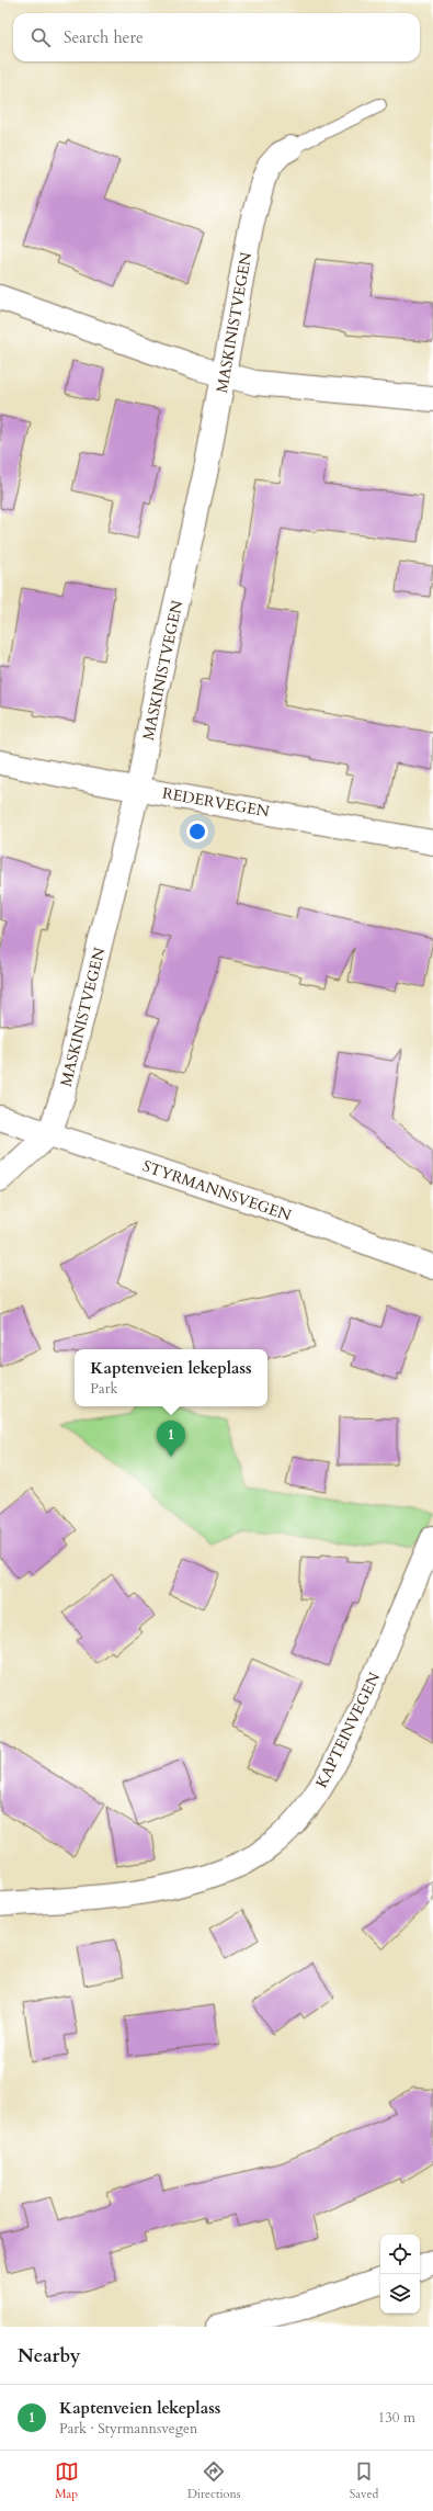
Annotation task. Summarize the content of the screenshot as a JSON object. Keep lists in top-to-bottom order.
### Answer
{
  "streets": {
    "street": [
      "MASKINISTVEGEN",
      "REDERVEGEN",
      "STYRMANNSVEGEN",
      "KAPTEINVEGEN"
    ]
  },
  "crossings": [
    ["MASKINISTVEGEN", "REDERVEGEN"],
    ["MASKINISTVEGEN", "STYRMANNSVEGEN"]
  ],
  "page": {
    "search": "Search here",
    "popup": ["Kaptenveien lekeplass", "Park"],
    "pins": "1",
    "heading": "Nearby",
    "list": [
      {
        "mark": "1",
        "name": "Kaptenveien lekeplass",
        "note": "Park · Styrmannsvegen",
        "value": "130 m"
      }
    ],
    "nav": ["Map", "Directions", "Saved"]
  }
}
